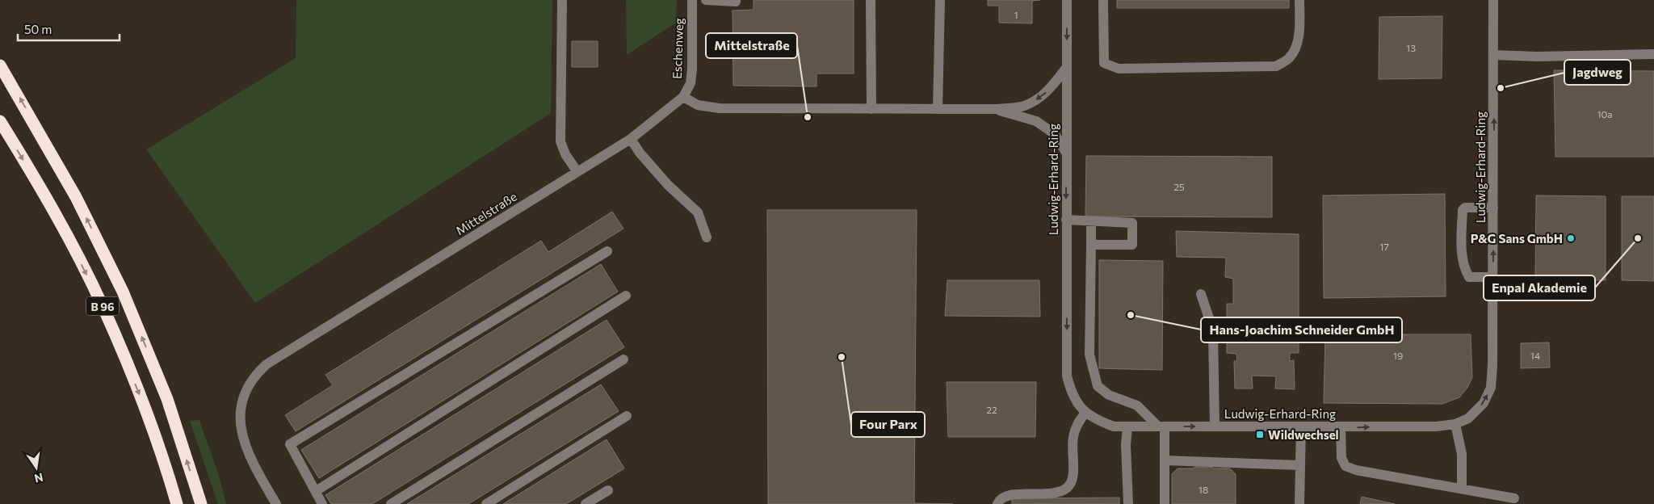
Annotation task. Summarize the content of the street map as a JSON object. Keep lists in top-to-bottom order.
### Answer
{
  "streets": {
    "highway": ["B 96"],
    "street": ["Eschenweg", "Ludwig-Erhard-Ring", "Mittelstraße"]
  },
  "crossings": [
    ["Eschenweg", "Mittelstraße"]
  ],
  "places": {
    "other": [
      "Jagdweg",
      "Mittelstraße",
      "P&G Sans GmbH",
      "Enpal Akademie",
      "Hans-Joachim Schneider GmbH",
      "Four Parx"
    ],
    "transit": ["Wildwechsel"]
  },
  "house_numbers": [
    "1",
    "13",
    "10a",
    "25",
    "17",
    "19",
    "14",
    "22",
    "18"
  ],
  "scale_bar": "50 m",
  "north": "bottom"
}
